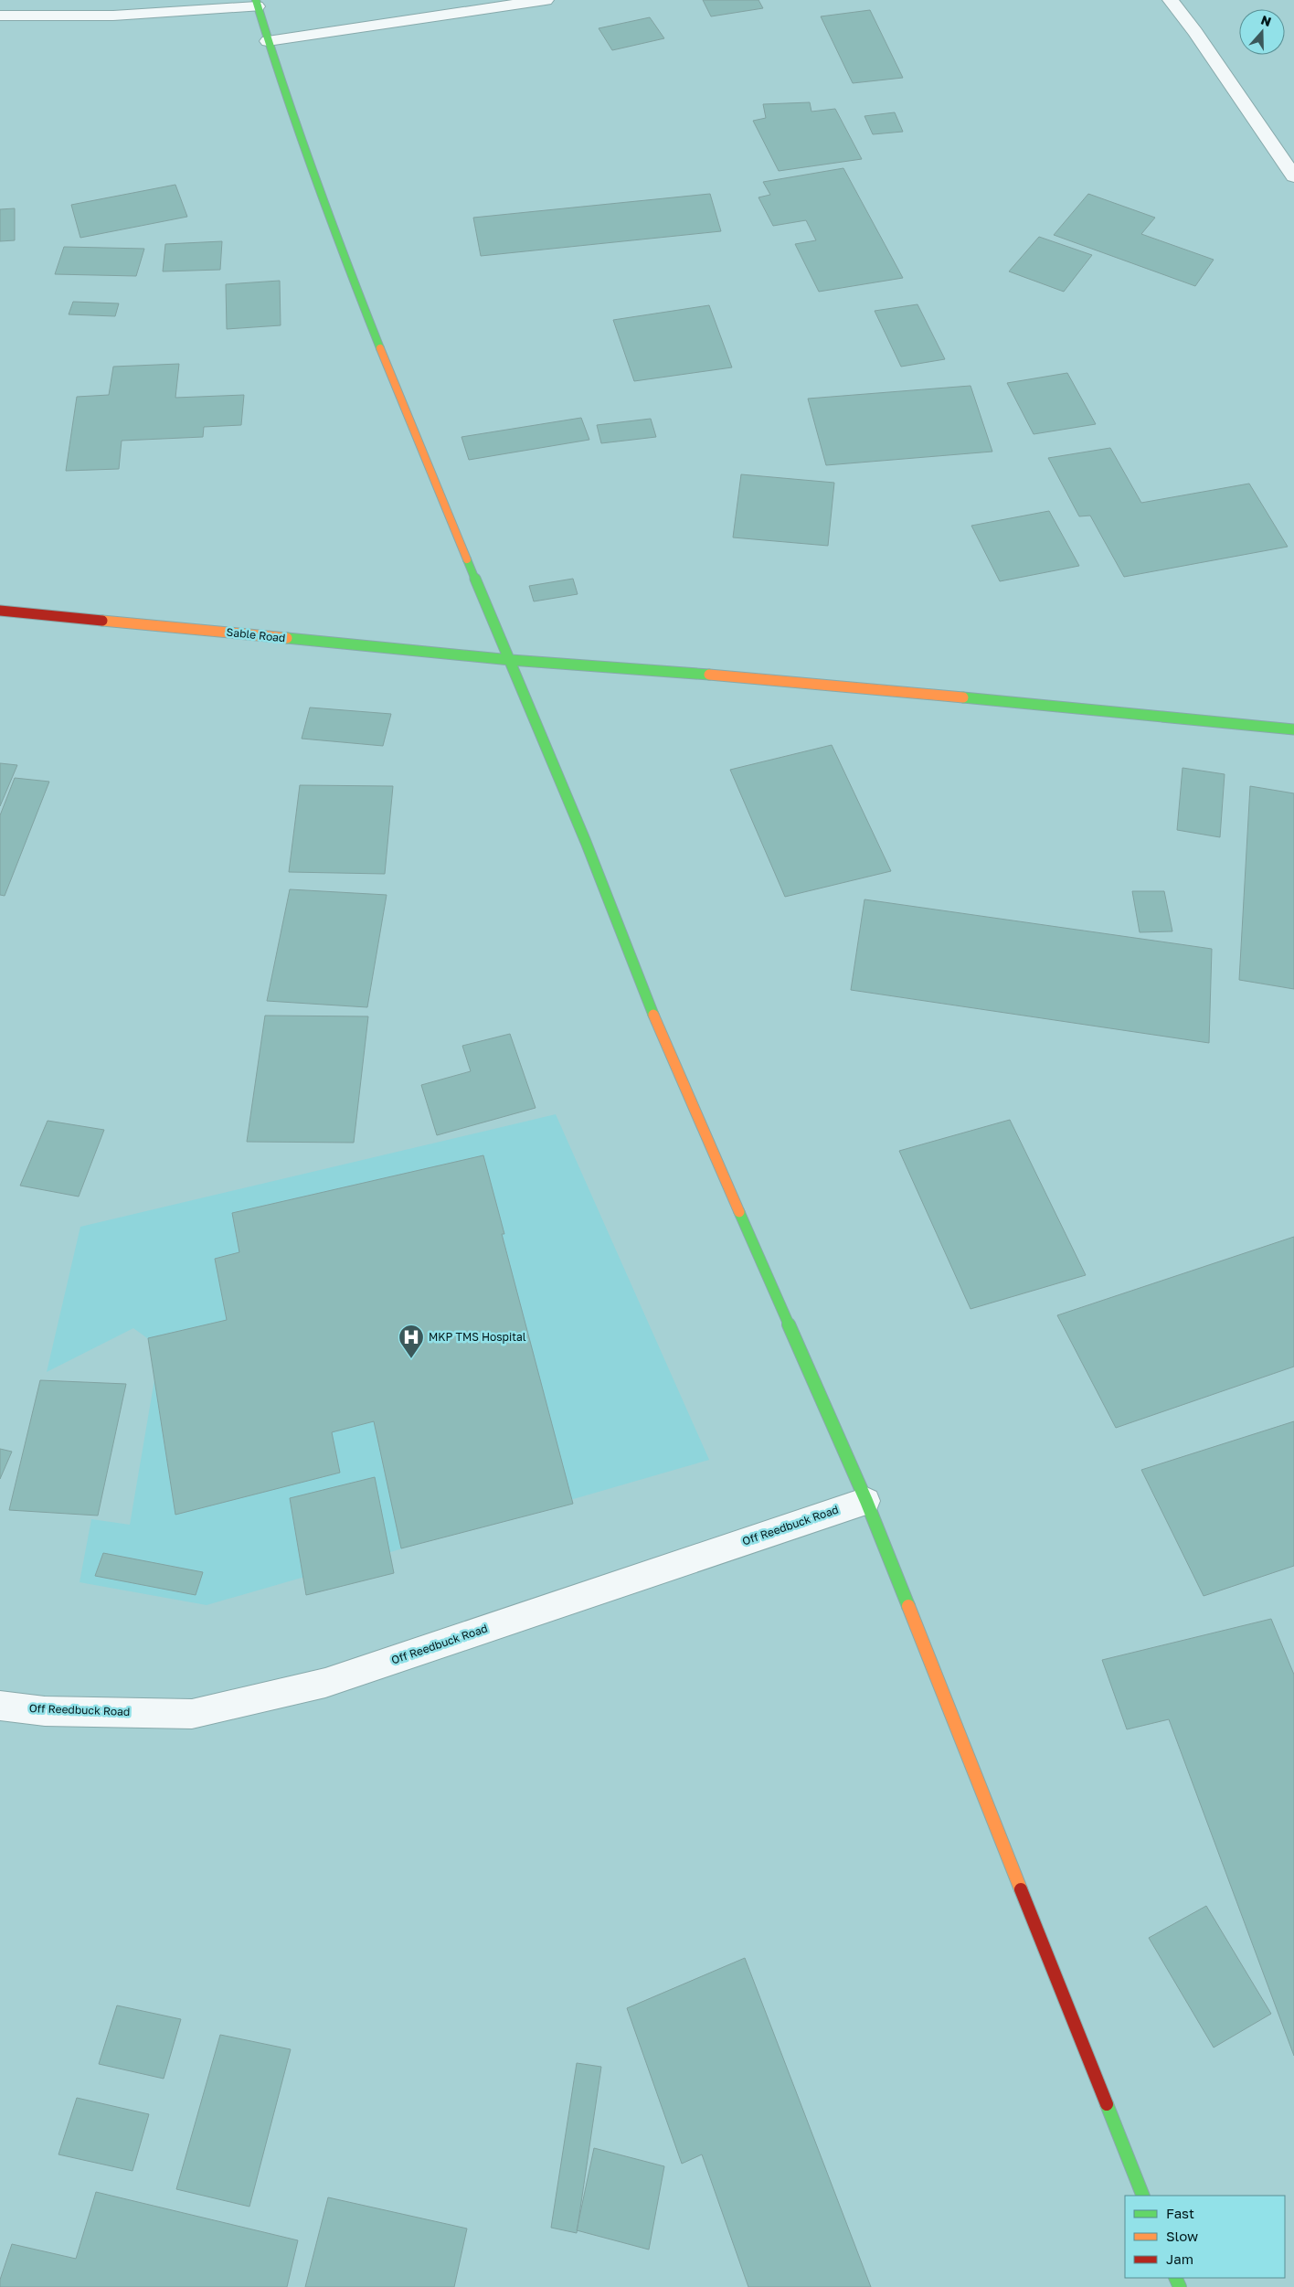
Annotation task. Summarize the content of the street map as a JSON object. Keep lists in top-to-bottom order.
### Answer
{
  "streets": {
    "street": ["Sable Road", "Off Reedbuck Road"]
  },
  "places": {
    "hospital": ["MKP TMS Hospital"]
  },
  "legend": ["Fast", "Slow", "Jam"],
  "north": "top"
}
